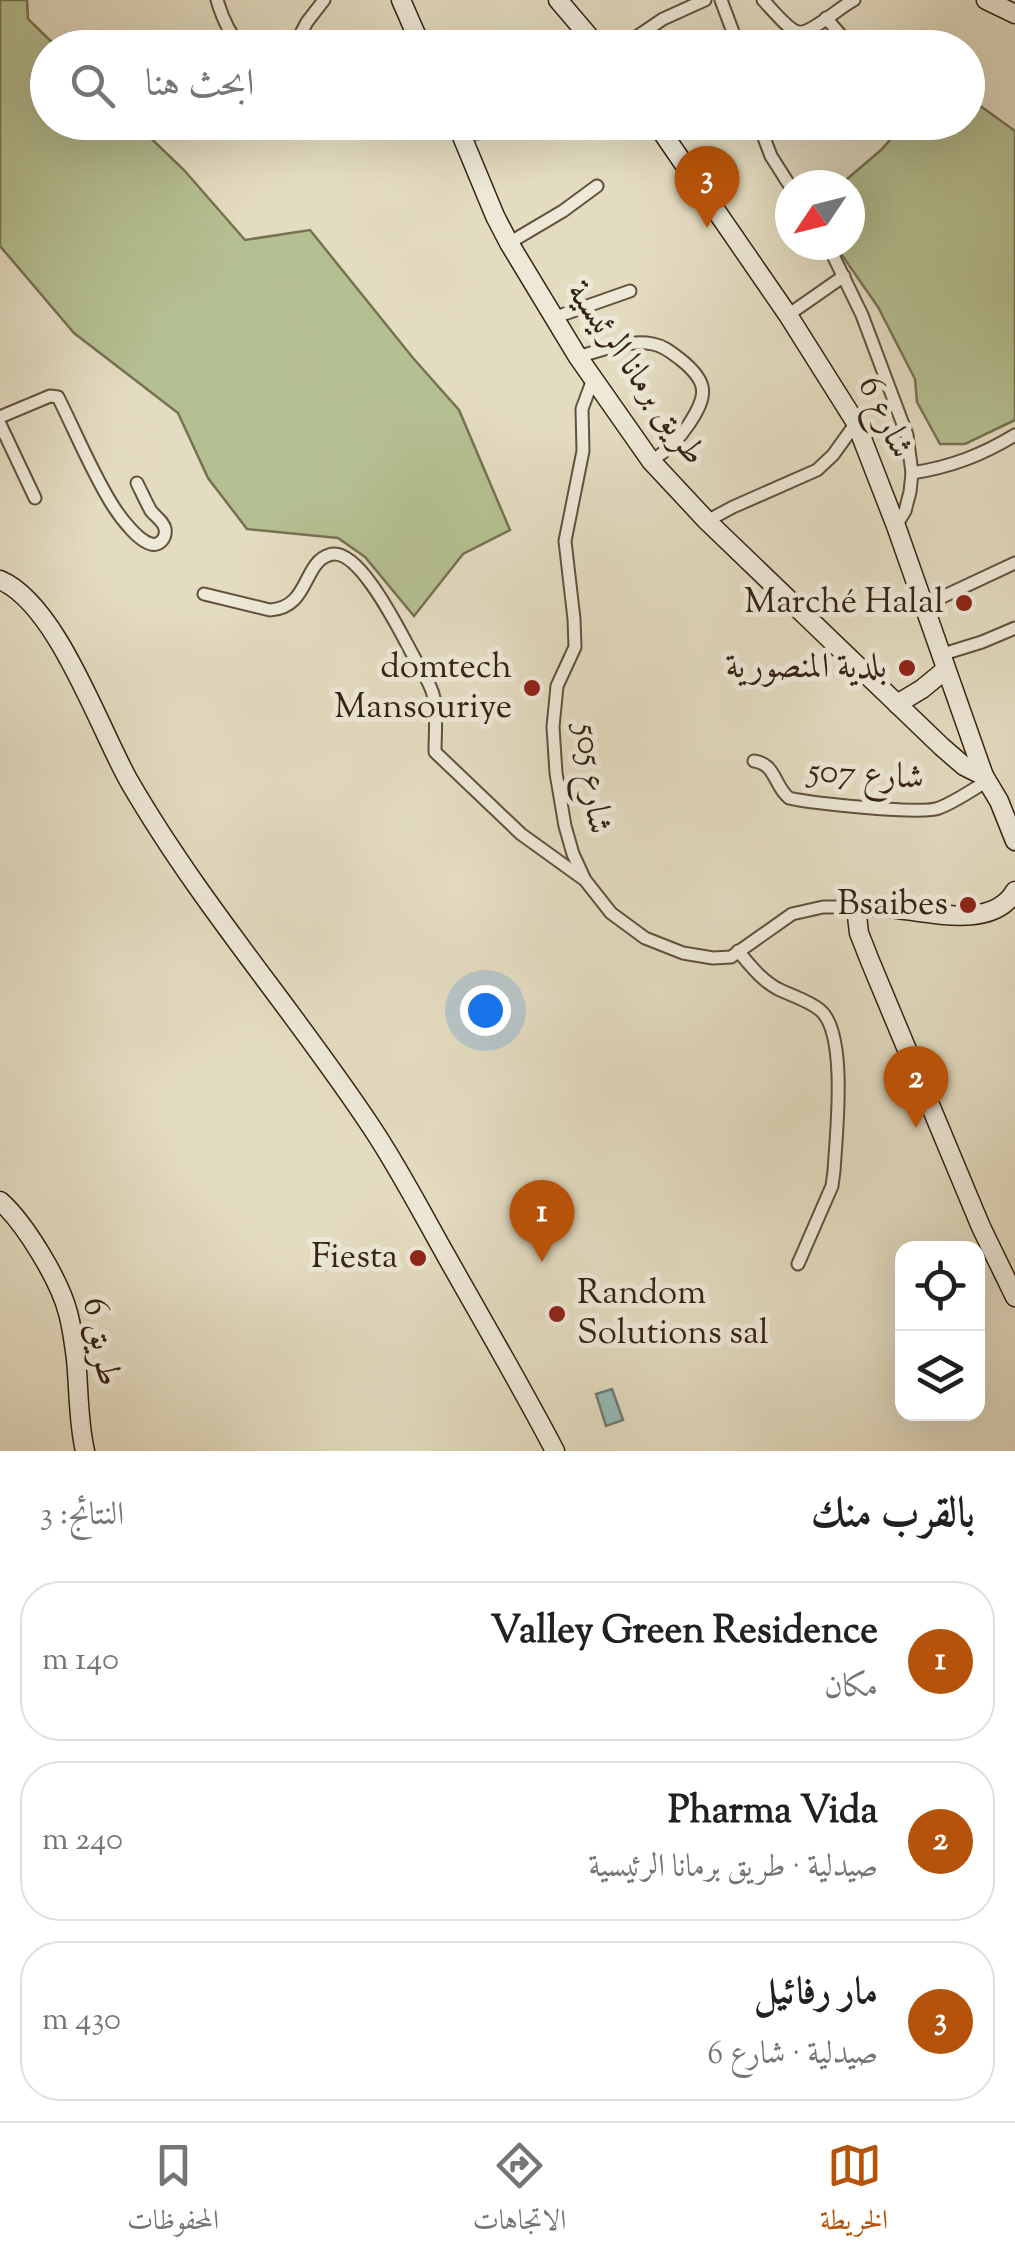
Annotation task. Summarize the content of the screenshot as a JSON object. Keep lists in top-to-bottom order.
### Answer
{
  "streets": {
    "street": [
      "طريق برمانا الرئيسية",
      "شارع 6",
      "شارع 507",
      "شارع 505",
      "طريق 6"
    ]
  },
  "crossings": [
    ["طريق برمانا الرئيسية", "شارع 6"],
    ["طريق برمانا الرئيسية", "شارع 507"],
    ["طريق برمانا الرئيسية", "شارع 505"],
    ["شارع 6", "شارع 507"]
  ],
  "places": [
    "Marché Halal",
    "بلدية المنصورية",
    "domtech Mansouriye",
    "Bsaibes",
    "Fiesta",
    "Random Solutions sal"
  ],
  "north": "bottom left",
  "page": {
    "search": "ابحث هنا",
    "pins": ["3", "2", "1"],
    "heading": ["بالقرب منك", "النتائج: 3"],
    "list": [
      {
        "mark": "1",
        "name": "Valley Green Residence",
        "note": "مكان",
        "value": "140 m"
      },
      {
        "mark": "2",
        "name": "Pharma Vida",
        "note": "صيدلية · طريق برمانا الرئيسية",
        "value": "240 m"
      },
      {
        "mark": "3",
        "name": "مار رفائيل",
        "note": "صيدلية · شارع 6",
        "value": "430 m"
      }
    ],
    "nav": ["الخريطة", "الاتجاهات", "المحفوظات"]
  }
}
